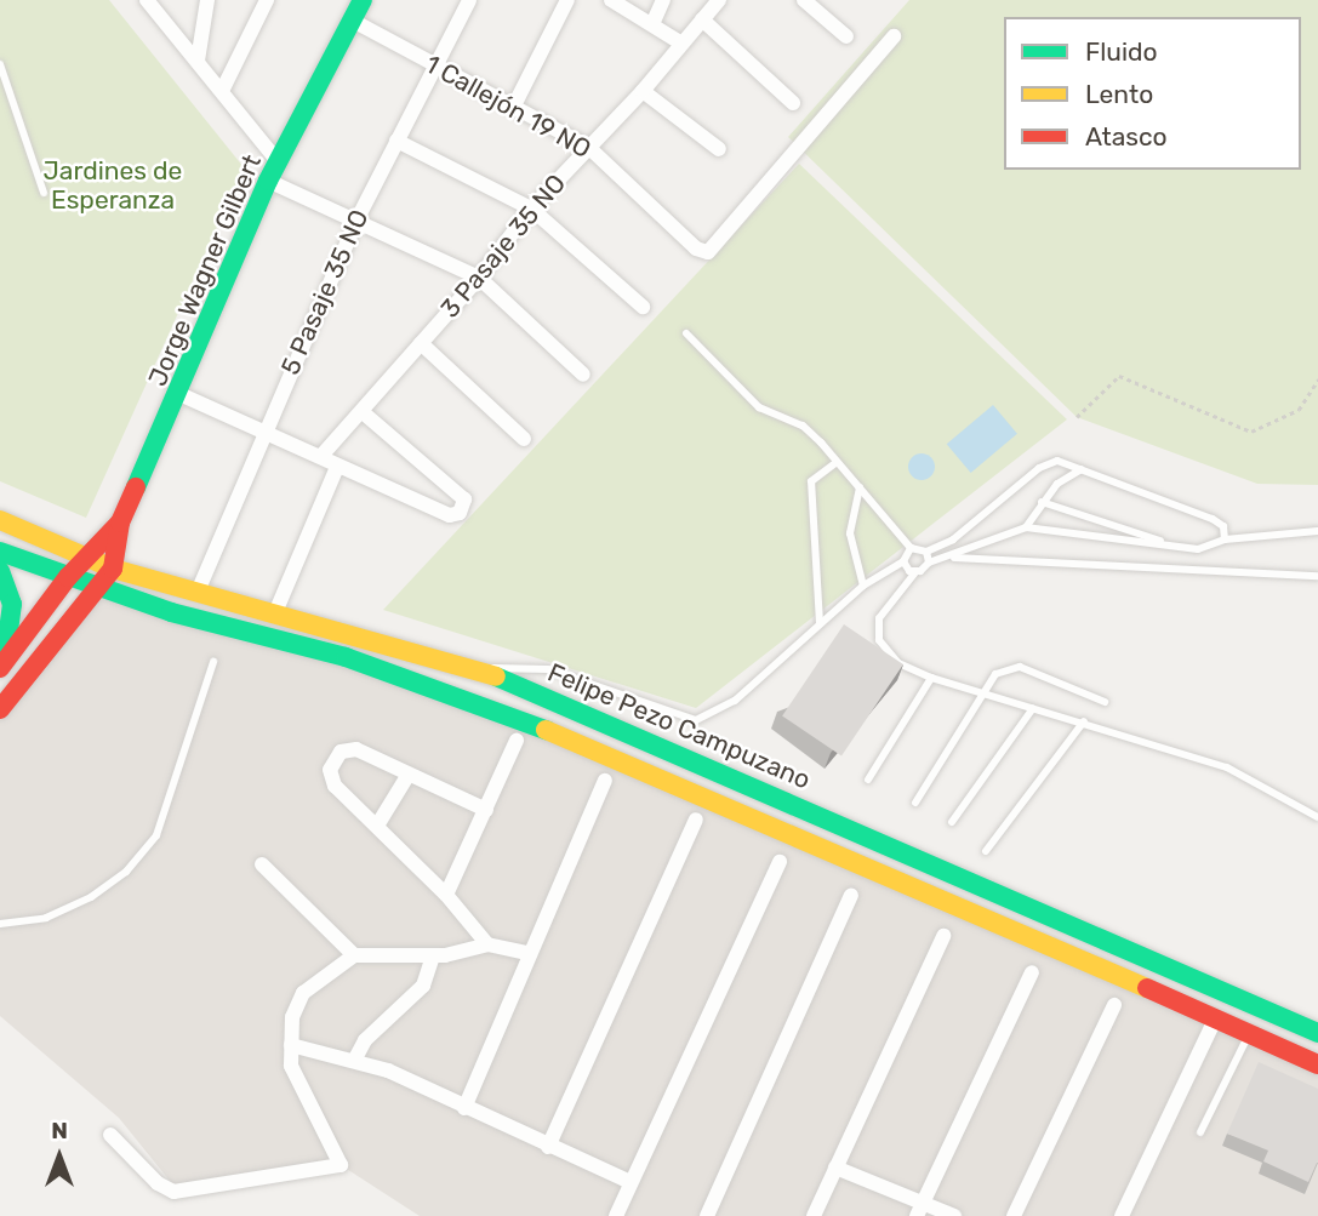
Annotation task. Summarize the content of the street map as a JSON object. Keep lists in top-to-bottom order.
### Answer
{
  "streets": {
    "main road": ["Jorge Wagner Gilbert", "Felipe Pezo Campuzano"],
    "street": ["1 Callejón 19 NO", "3 Pasaje 35 NO", "5 Pasaje 35 NO"]
  },
  "crossings": [
    ["1 Callejón 19 NO", "3 Pasaje 35 NO"],
    ["1 Callejón 19 NO", "Jorge Wagner Gilbert"],
    ["1 Callejón 19 NO", "5 Pasaje 35 NO"],
    ["Jorge Wagner Gilbert", "Felipe Pezo Campuzano"],
    ["5 Pasaje 35 NO", "Felipe Pezo Campuzano"]
  ],
  "parks": ["Jardines de Esperanza"],
  "legend": ["Fluido", "Lento", "Atasco"],
  "north": "top"
}
